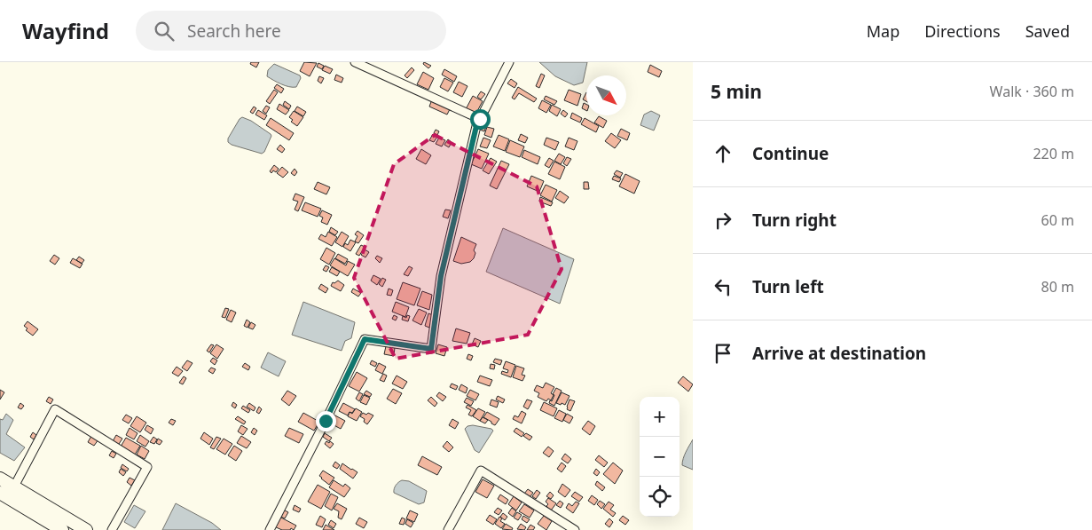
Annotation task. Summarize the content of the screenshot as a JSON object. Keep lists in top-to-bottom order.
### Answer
{
  "north": "bottom right",
  "page": {
    "header": "Wayfind",
    "search": "Search here",
    "nav": ["Map", "Directions", "Saved"],
    "heading": ["5 min", "Walk · 360 m"],
    "list": [
      ["Continue", "220 m"],
      ["Turn right", "60 m"],
      ["Turn left", "80 m"],
      "Arrive at destination"
    ],
    "map_buttons": ["+", "−"]
  }
}
